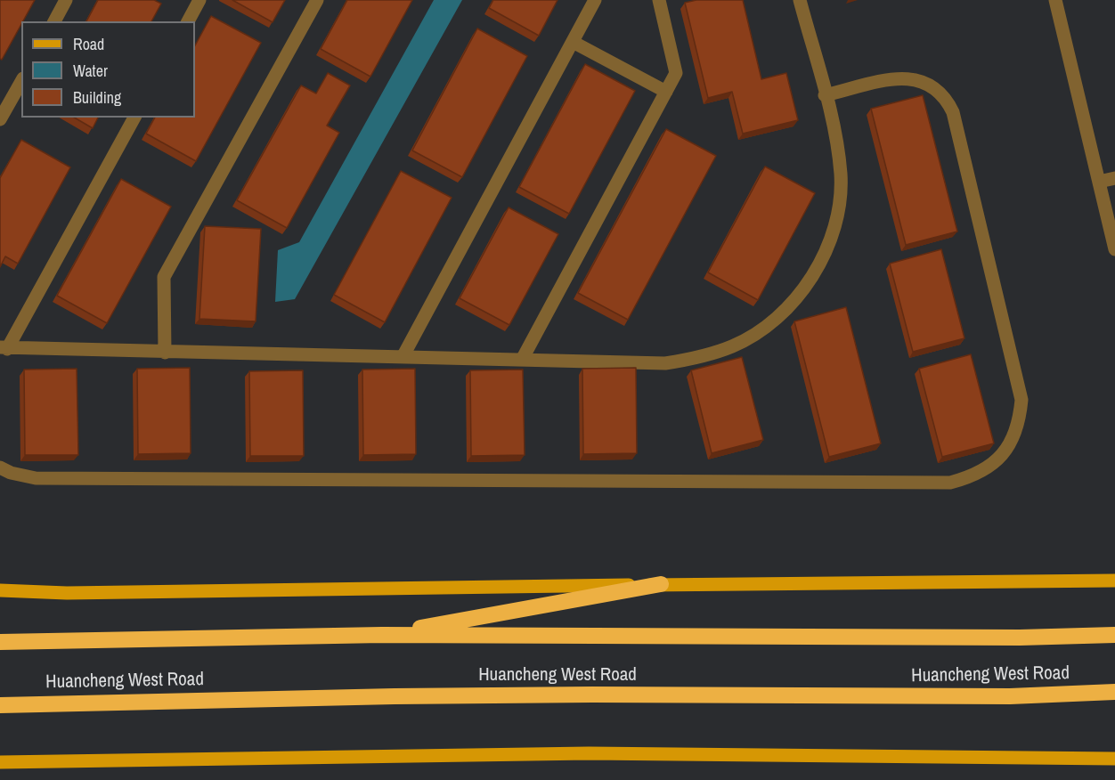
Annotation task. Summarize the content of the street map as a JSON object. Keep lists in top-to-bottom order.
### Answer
{
  "streets": {
    "highway": ["Huancheng West Road"]
  },
  "legend": ["Road", "Water", "Building"]
}
